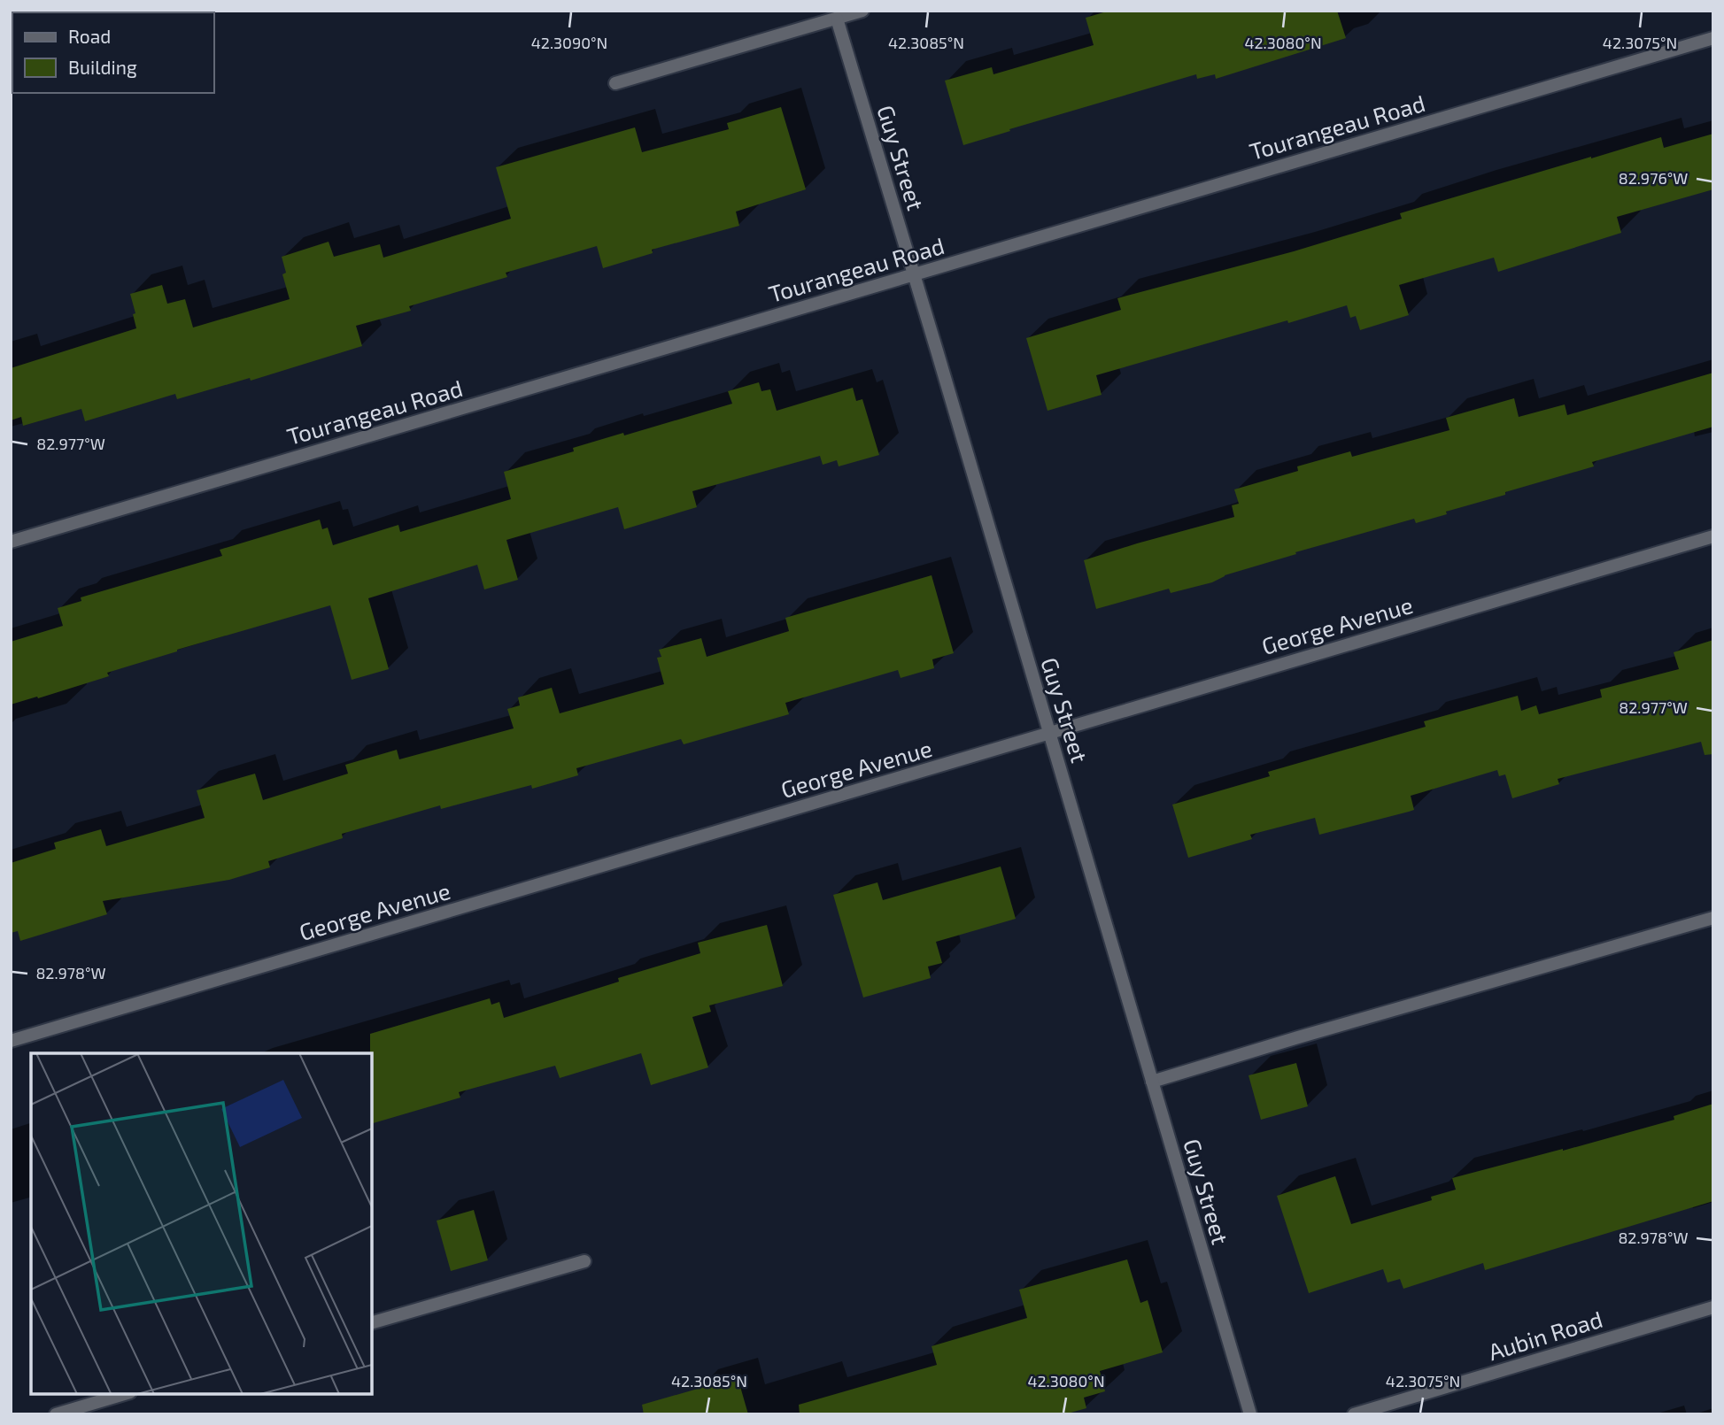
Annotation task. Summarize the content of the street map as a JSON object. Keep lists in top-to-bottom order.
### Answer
{
  "streets": {
    "street": [
      "Tourangeau Road",
      "Guy Street",
      "George Avenue",
      "Aubin Road"
    ]
  },
  "crossings": [
    ["Tourangeau Road", "Guy Street"],
    ["Guy Street", "George Avenue"]
  ],
  "legend": ["Road", "Building"],
  "coordinates": [
    "42.3090°N",
    "42.3085°N",
    "42.3080°N",
    "42.3075°N",
    "82.976°W",
    "82.977°W",
    "82.978°W"
  ]
}
